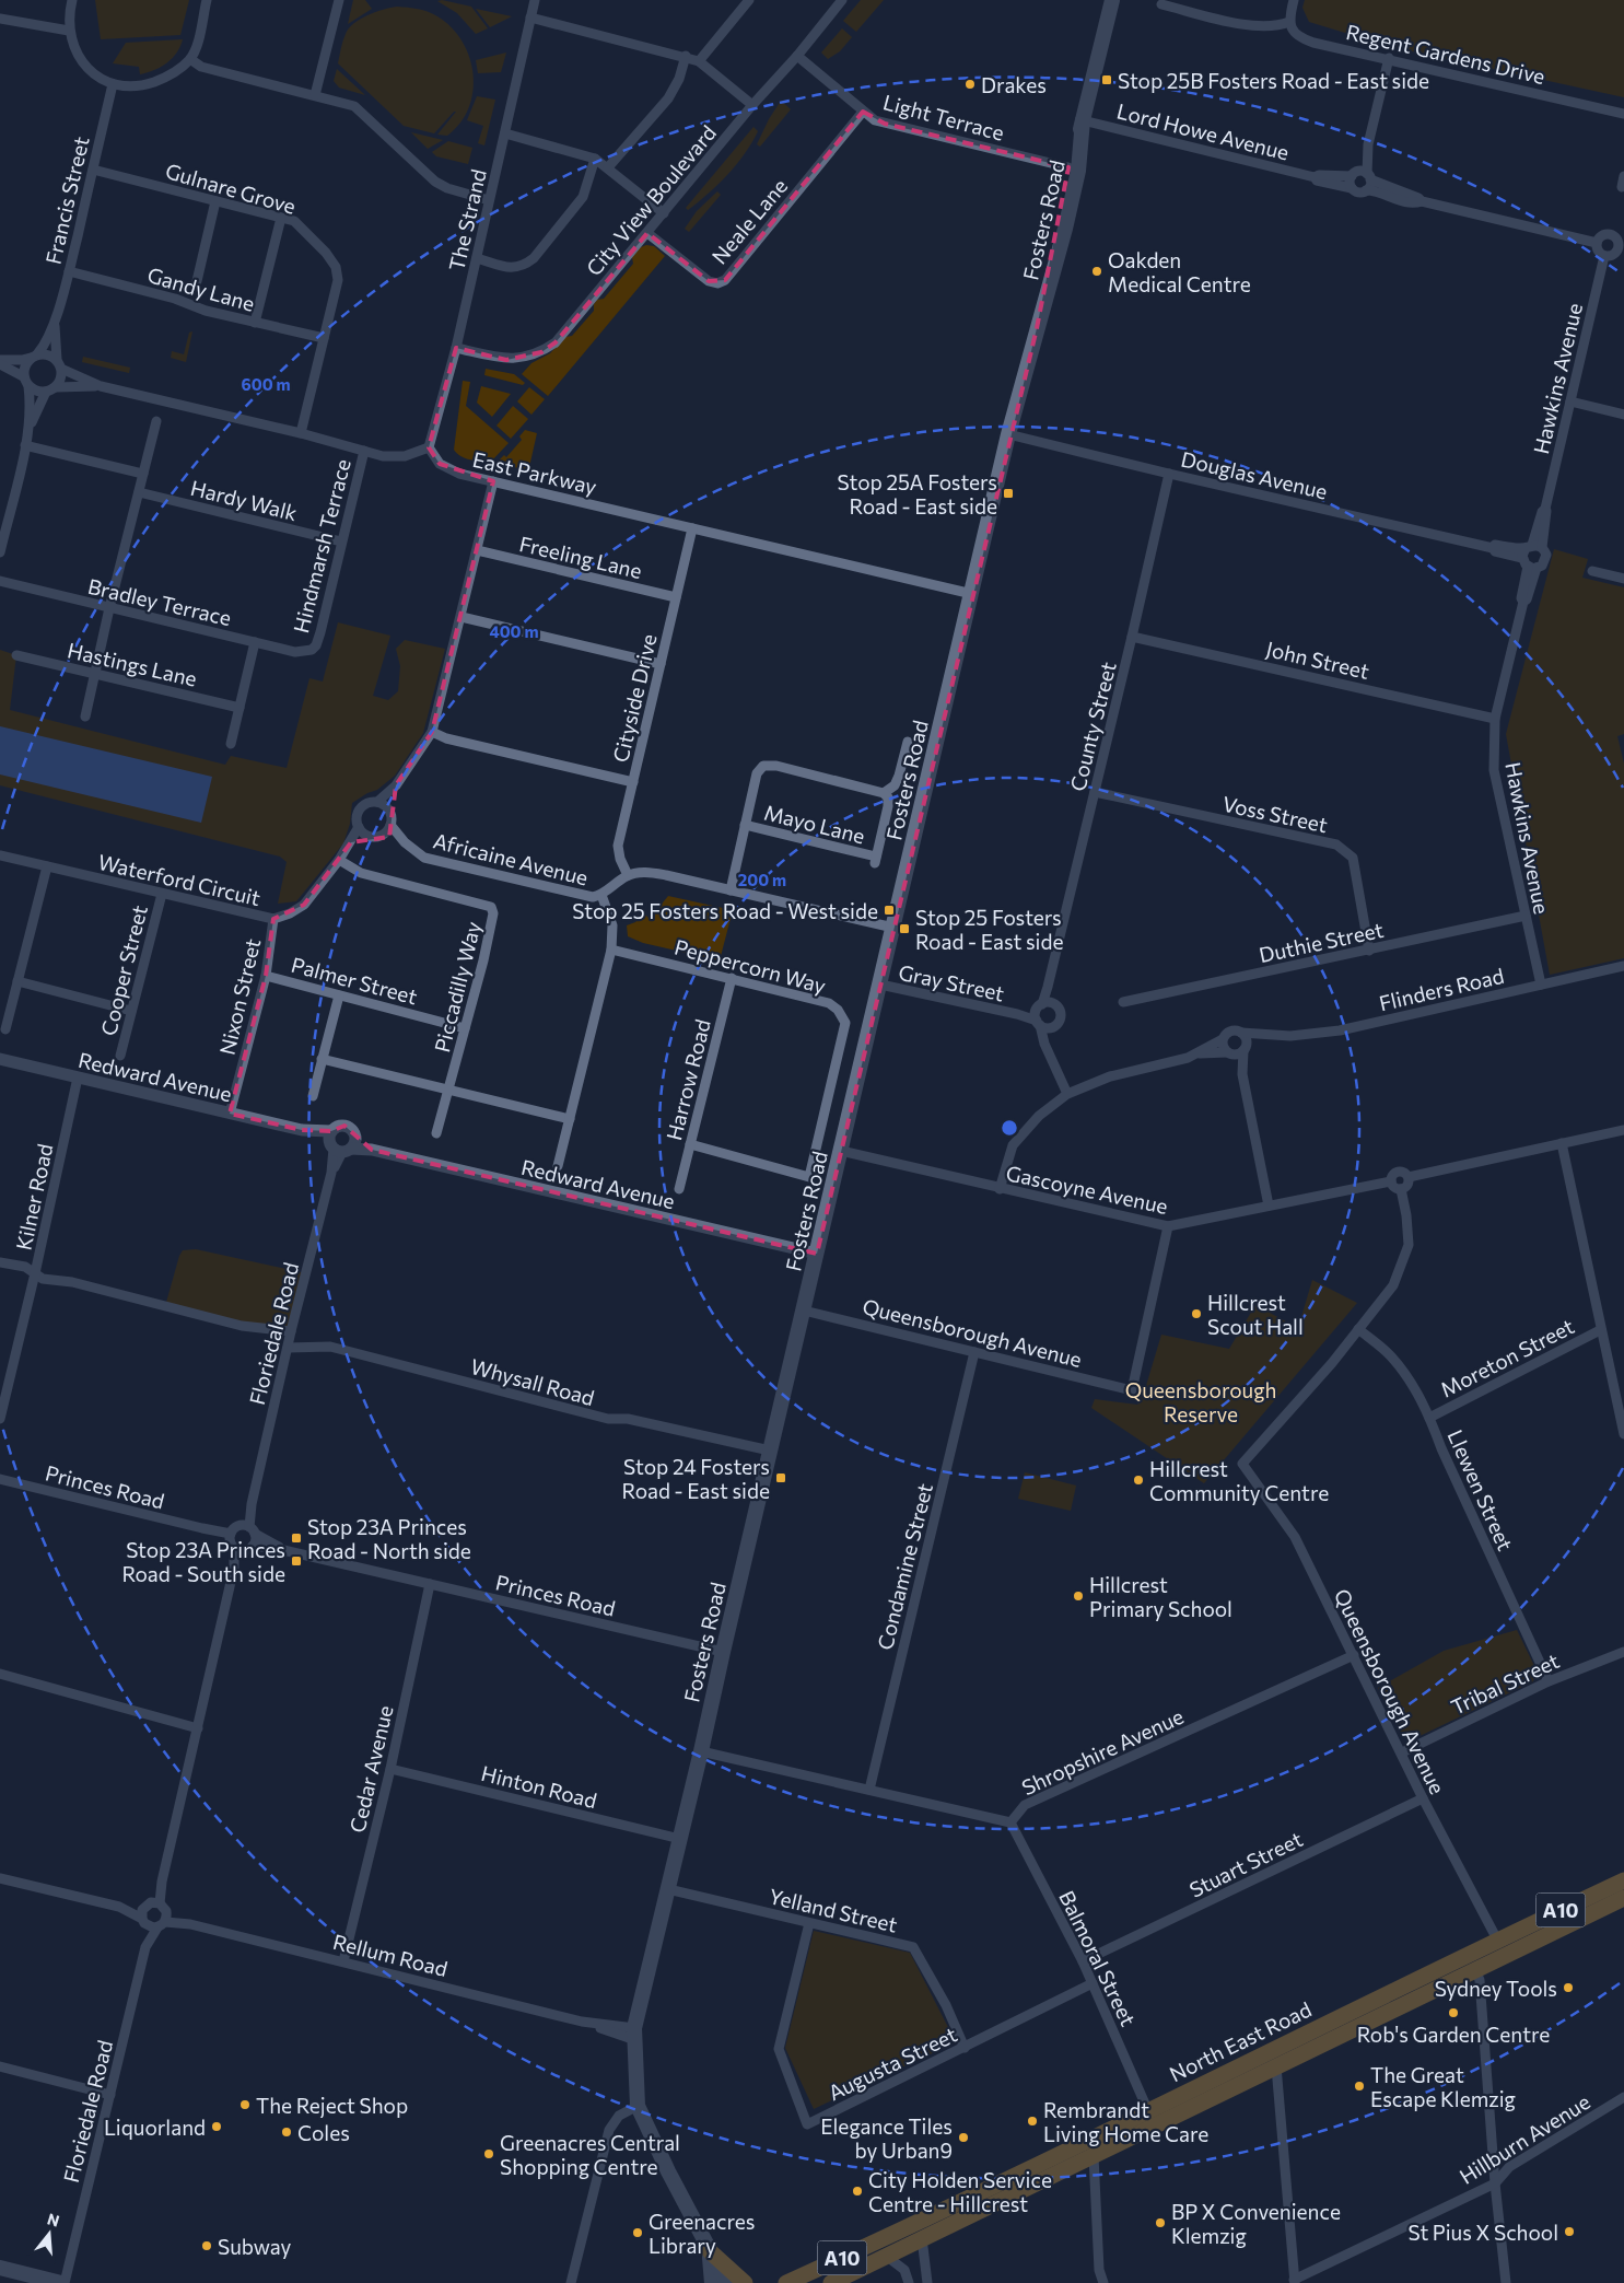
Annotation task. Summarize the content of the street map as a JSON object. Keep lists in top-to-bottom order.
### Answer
{
  "streets": {
    "highway": ["A10", "North East Road"],
    "main road": ["Fosters Road"],
    "street": [
      "Regent Gardens Drive",
      "Light Terrace",
      "Lord Howe Avenue",
      "Gulnare Grove",
      "Francis Street",
      "City View Boulevard",
      "The Strand",
      "Neale Lane",
      "Gandy Lane",
      "Hawkins Avenue",
      "East Parkway",
      "Douglas Avenue",
      "Hardy Walk",
      "Hindmarsh Terrace",
      "Freeling Lane",
      "Bradley Terrace",
      "John Street",
      "Hastings Lane",
      "Cityside Drive",
      "County Street",
      "Voss Street",
      "Mayo Lane",
      "Africaine Avenue",
      "Waterford Circuit",
      "Duthie Street",
      "Peppercorn Way",
      "Cooper Street",
      "Palmer Street",
      "Gray Street",
      "Piccadilly Way",
      "Flinders Road",
      "Nixon Street",
      "Redward Avenue",
      "Harrow Road",
      "Gascoyne Avenue",
      "Kilner Road",
      "Queensborough Avenue",
      "Floriedale Road",
      "Moreton Street",
      "Whysall Road",
      "Princes Road",
      "Llewen Street",
      "Condamine Street",
      "Tribal Street",
      "Shropshire Avenue",
      "Cedar Avenue",
      "Hinton Road",
      "Stuart Street",
      "Yelland Street",
      "Rellum Road",
      "Balmoral Street",
      "Augusta Street",
      "Hillburn Avenue"
    ]
  },
  "crossings": [
    ["Light Terrace", "City View Boulevard"],
    ["Light Terrace", "Fosters Road"],
    ["Light Terrace", "Neale Lane"],
    ["Lord Howe Avenue", "Fosters Road"],
    ["Gulnare Grove", "Francis Street"],
    ["Gulnare Grove", "Gandy Lane"],
    ["Francis Street", "Gandy Lane"],
    ["City View Boulevard", "The Strand"],
    ["City View Boulevard", "Neale Lane"],
    ["The Strand", "East Parkway"],
    ["Fosters Road", "East Parkway"],
    ["Fosters Road", "Douglas Avenue"],
    ["Fosters Road", "Gray Street"],
    ["Fosters Road", "Redward Avenue"],
    ["Fosters Road", "Gascoyne Avenue"],
    ["Fosters Road", "Queensborough Avenue"],
    ["Fosters Road", "Whysall Road"],
    ["Fosters Road", "Princes Road"],
    ["Fosters Road", "Shropshire Avenue"],
    ["Fosters Road", "Hinton Road"],
    ["Fosters Road", "Yelland Street"],
    ["Fosters Road", "Rellum Road"],
    ["Hawkins Avenue", "Douglas Avenue"],
    ["Hawkins Avenue", "John Street"],
    ["Hawkins Avenue", "Duthie Street"],
    ["Hawkins Avenue", "Flinders Road"],
    ["East Parkway", "Cityside Drive"],
    ["Douglas Avenue", "County Street"],
    ["Hardy Walk", "Hindmarsh Terrace"],
    ["Hindmarsh Terrace", "Bradley Terrace"],
    ["Freeling Lane", "Cityside Drive"],
    ["John Street", "County Street"],
    ["Cityside Drive", "Africaine Avenue"],
    ["County Street", "Voss Street"],
    ["County Street", "Gray Street"],
    ["Voss Street", "Duthie Street"],
    ["Africaine Avenue", "Waterford Circuit"],
    ["Waterford Circuit", "Cooper Street"],
    ["Waterford Circuit", "Piccadilly Way"],
    ["Waterford Circuit", "Nixon Street"],
    ["Peppercorn Way", "Harrow Road"],
    ["Palmer Street", "Piccadilly Way"],
    ["Palmer Street", "Nixon Street"],
    ["Nixon Street", "Redward Avenue"],
    ["Redward Avenue", "Kilner Road"],
    ["Redward Avenue", "Floriedale Road"],
    ["Gascoyne Avenue", "Queensborough Avenue"],
    ["Queensborough Avenue", "Llewen Street"],
    ["Queensborough Avenue", "Condamine Street"],
    ["Queensborough Avenue", "Tribal Street"],
    ["Queensborough Avenue", "Shropshire Avenue"],
    ["Queensborough Avenue", "Stuart Street"],
    ["Queensborough Avenue", "North East Road"],
    ["Floriedale Road", "Whysall Road"],
    ["Floriedale Road", "Princes Road"],
    ["Floriedale Road", "Rellum Road"],
    ["Moreton Street", "Llewen Street"],
    ["Princes Road", "Cedar Avenue"],
    ["Llewen Street", "Tribal Street"],
    ["Condamine Street", "Shropshire Avenue"],
    ["Shropshire Avenue", "Balmoral Street"],
    ["Cedar Avenue", "Hinton Road"],
    ["Cedar Avenue", "Rellum Road"],
    ["Stuart Street", "Balmoral Street"],
    ["Yelland Street", "Augusta Street"],
    ["Balmoral Street", "North East Road"],
    ["Balmoral Street", "Augusta Street"]
  ],
  "parks": ["Queensborough Reserve"],
  "places": {
    "transit": [
      "Stop 25B Fosters Road - East side",
      "Stop 25A Fosters Road - East side",
      "Stop 25 Fosters Road - West side",
      "Stop 25 Fosters Road - East side",
      "Stop 24 Fosters Road - East side",
      "Stop 23A Princes Road - North side",
      "Stop 23A Princes Road - South side"
    ],
    "other": [
      "Drakes",
      "Oakden Medical Centre",
      "Hillcrest Scout Hall",
      "Hillcrest Community Centre",
      "Hillcrest Primary School",
      "Sydney Tools",
      "Rob's Garden Centre",
      "The Great Escape Klemzig",
      "The Reject Shop",
      "Rembrandt Living Home Care",
      "Liquorland",
      "Coles",
      "Elegance Tiles by Urban9",
      "Greenacres Central Shopping Centre",
      "City Holden Service Centre - Hillcrest",
      "BP X Convenience Klemzig",
      "St Pius X School",
      "Greenacres Library",
      "Subway"
    ]
  },
  "north": "top",
  "rings": ["600 m", "400 m", "200 m"]
}
